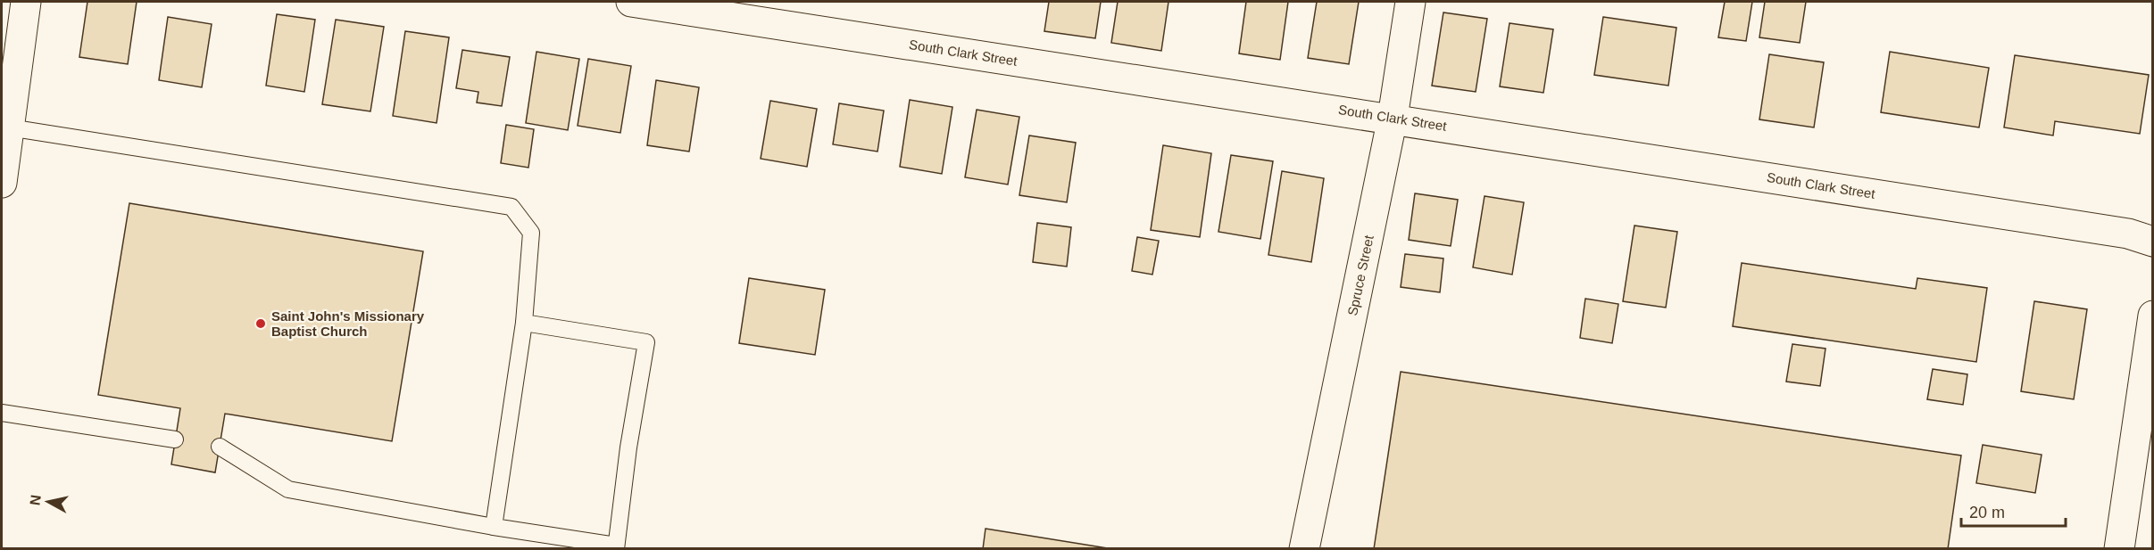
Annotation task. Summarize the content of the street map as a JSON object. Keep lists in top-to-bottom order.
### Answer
{
  "streets": {
    "street": ["South Clark Street", "Spruce Street"]
  },
  "crossings": [
    ["South Clark Street", "Spruce Street"]
  ],
  "places": ["Saint John's Missionary Baptist Church"],
  "scale_bar": "20 m",
  "north": "left"
}
